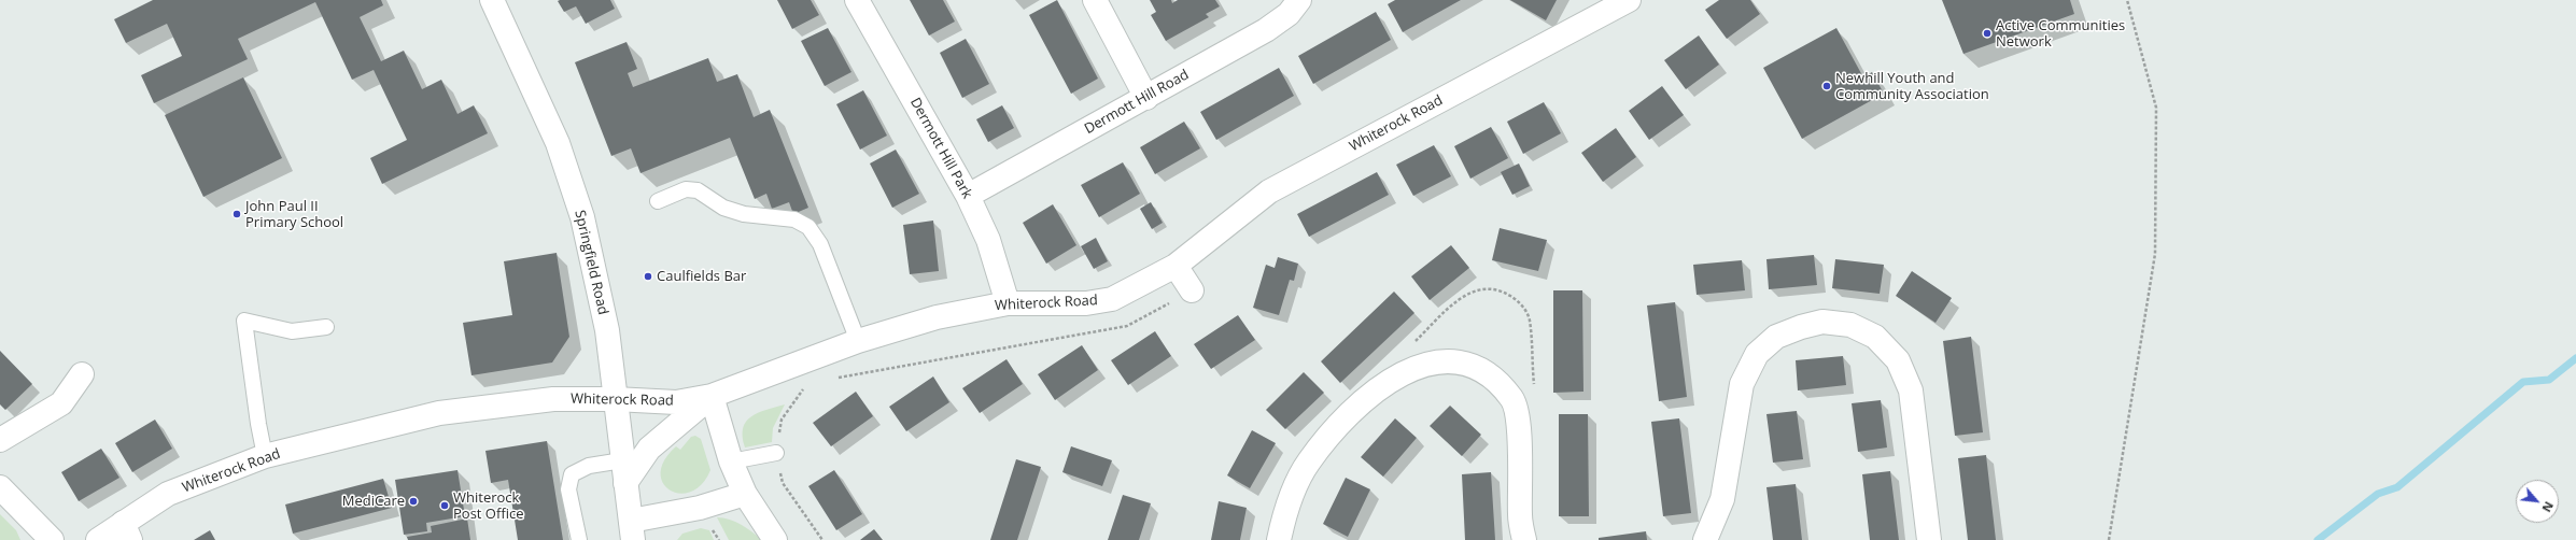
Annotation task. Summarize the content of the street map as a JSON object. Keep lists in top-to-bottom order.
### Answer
{
  "streets": {
    "main road": [
      "Dermott Hill Road",
      "Whiterock Road",
      "Dermott Hill Park",
      "Springfield Road"
    ]
  },
  "crossings": [
    ["Dermott Hill Road", "Dermott Hill Park"],
    ["Whiterock Road", "Dermott Hill Park"],
    ["Whiterock Road", "Springfield Road"]
  ],
  "places": [
    "Active Communities Network",
    "Newhill Youth and Community Association",
    "John Paul II Primary School",
    "Caulfields Bar",
    "MediCare",
    "Whiterock Post Office"
  ],
  "north": "bottom right"
}
